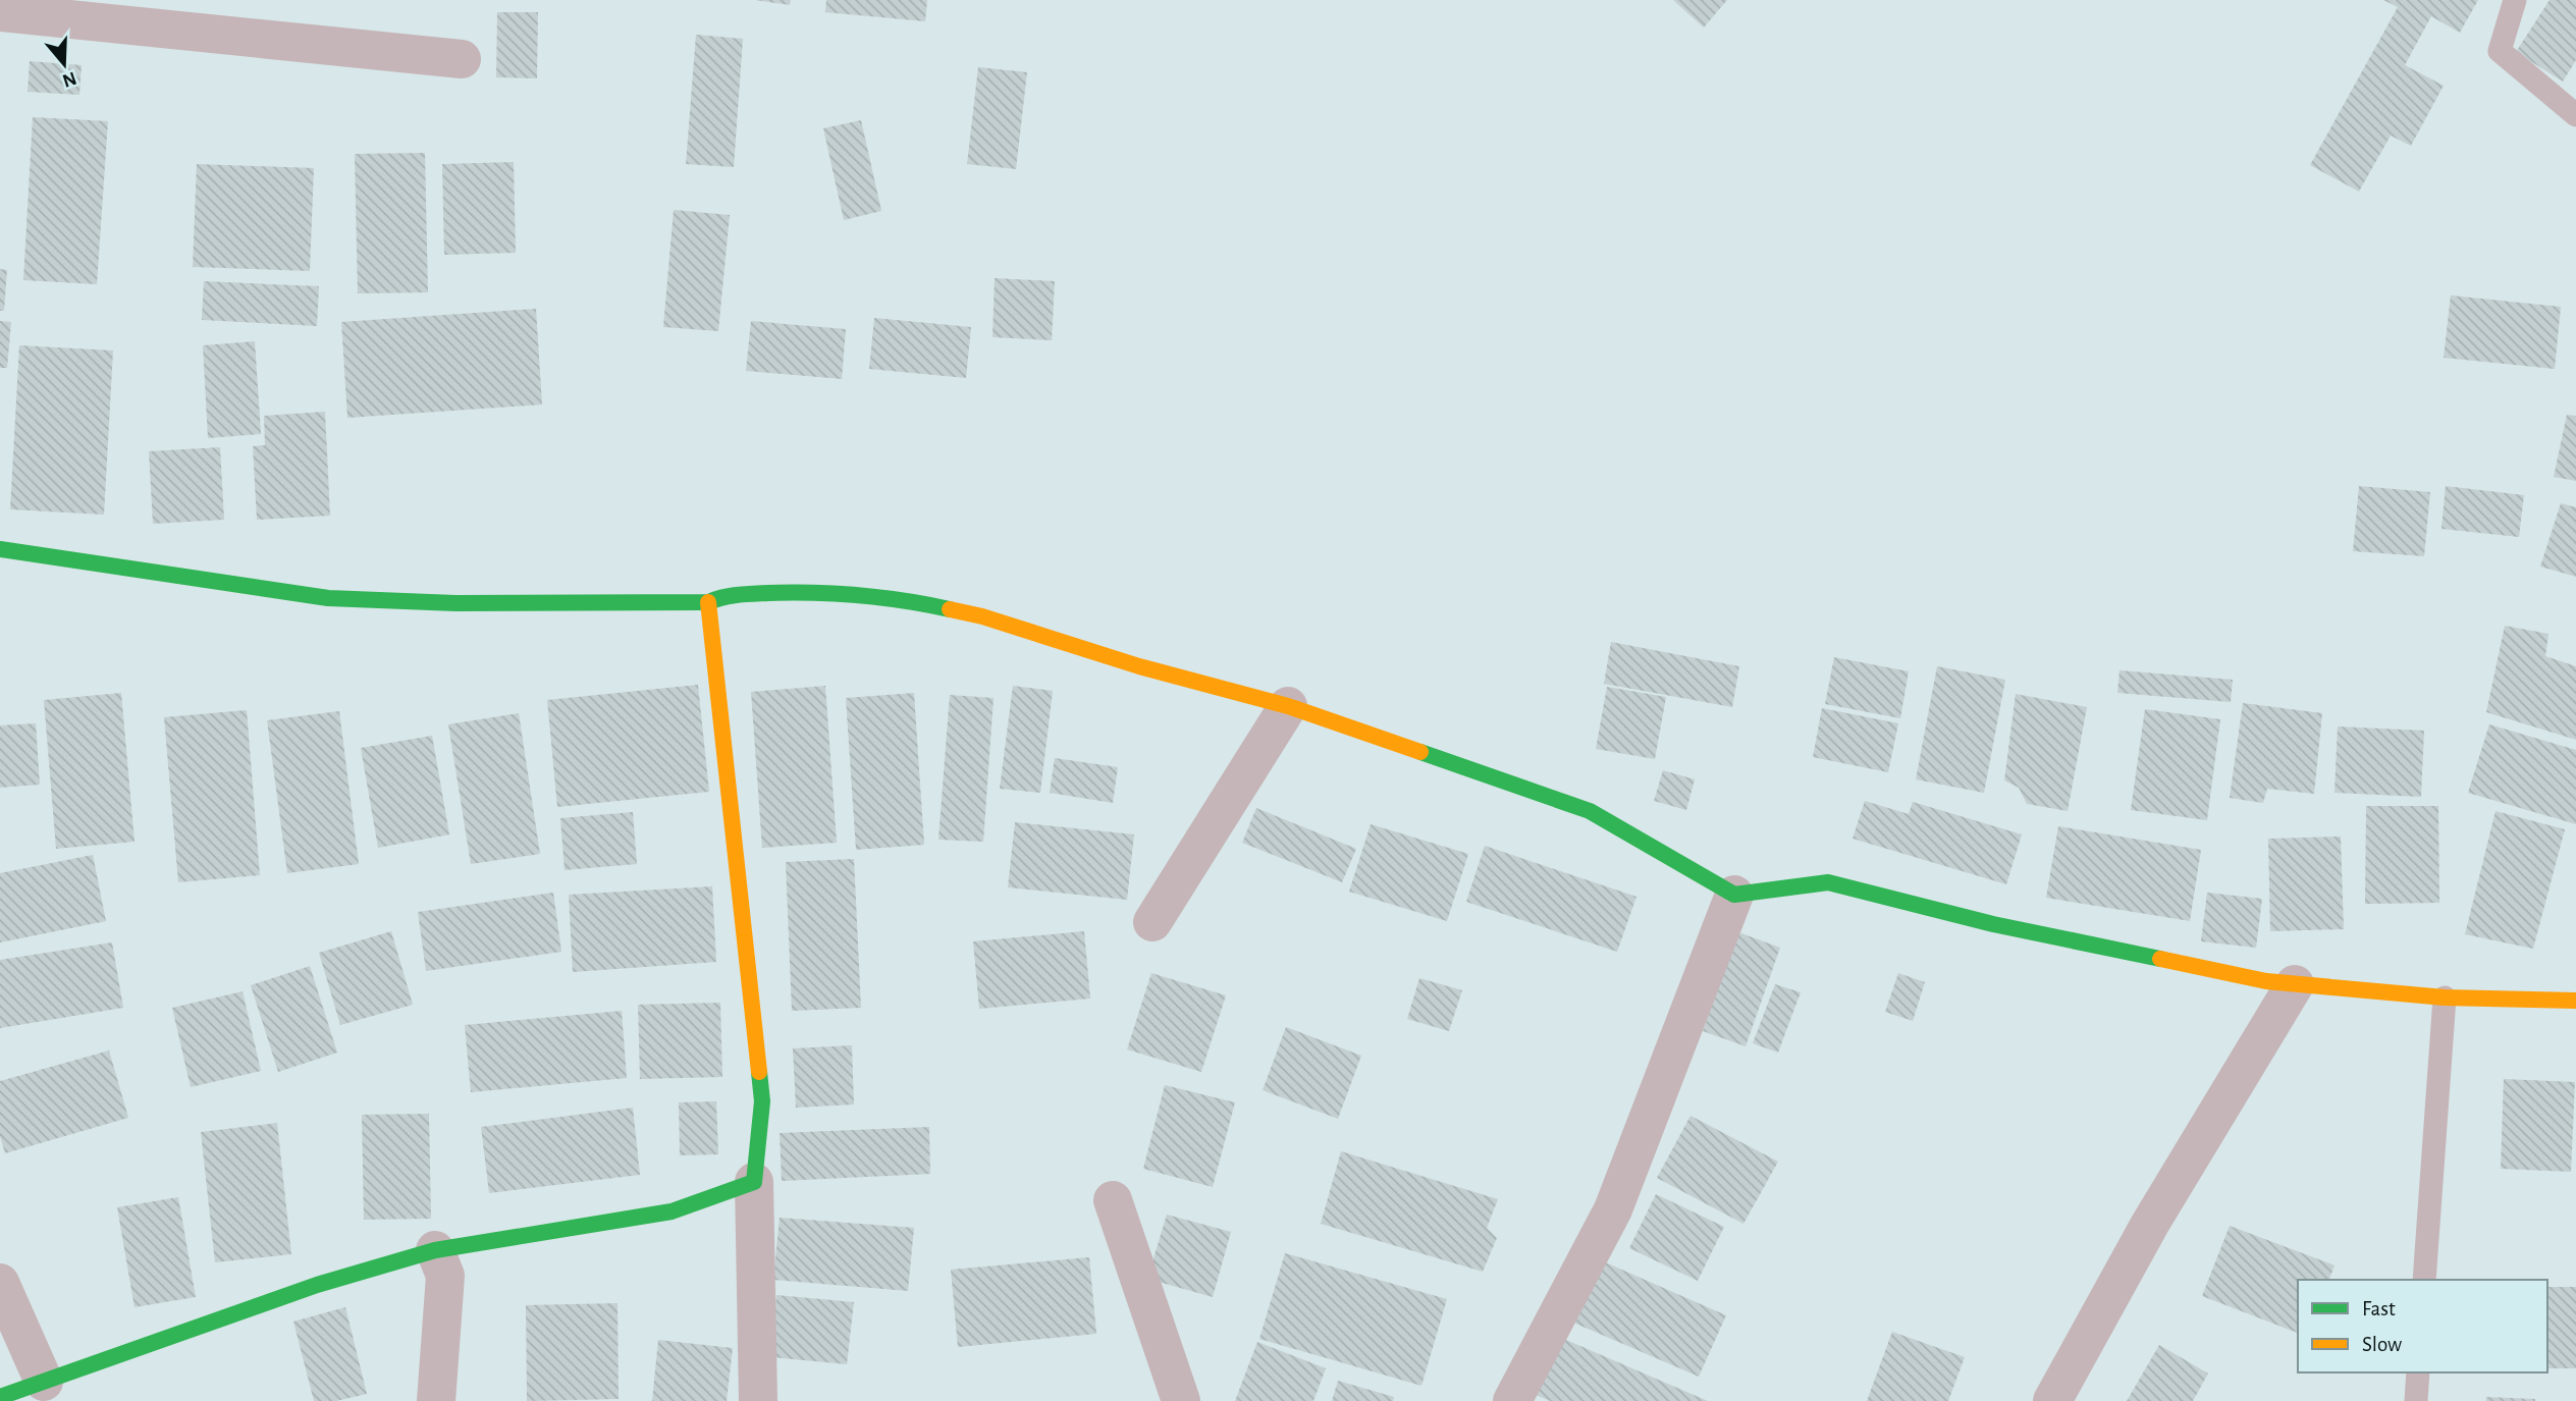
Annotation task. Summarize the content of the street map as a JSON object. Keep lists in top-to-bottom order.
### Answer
{
  "legend": ["Fast", "Slow"],
  "north": "bottom"
}
